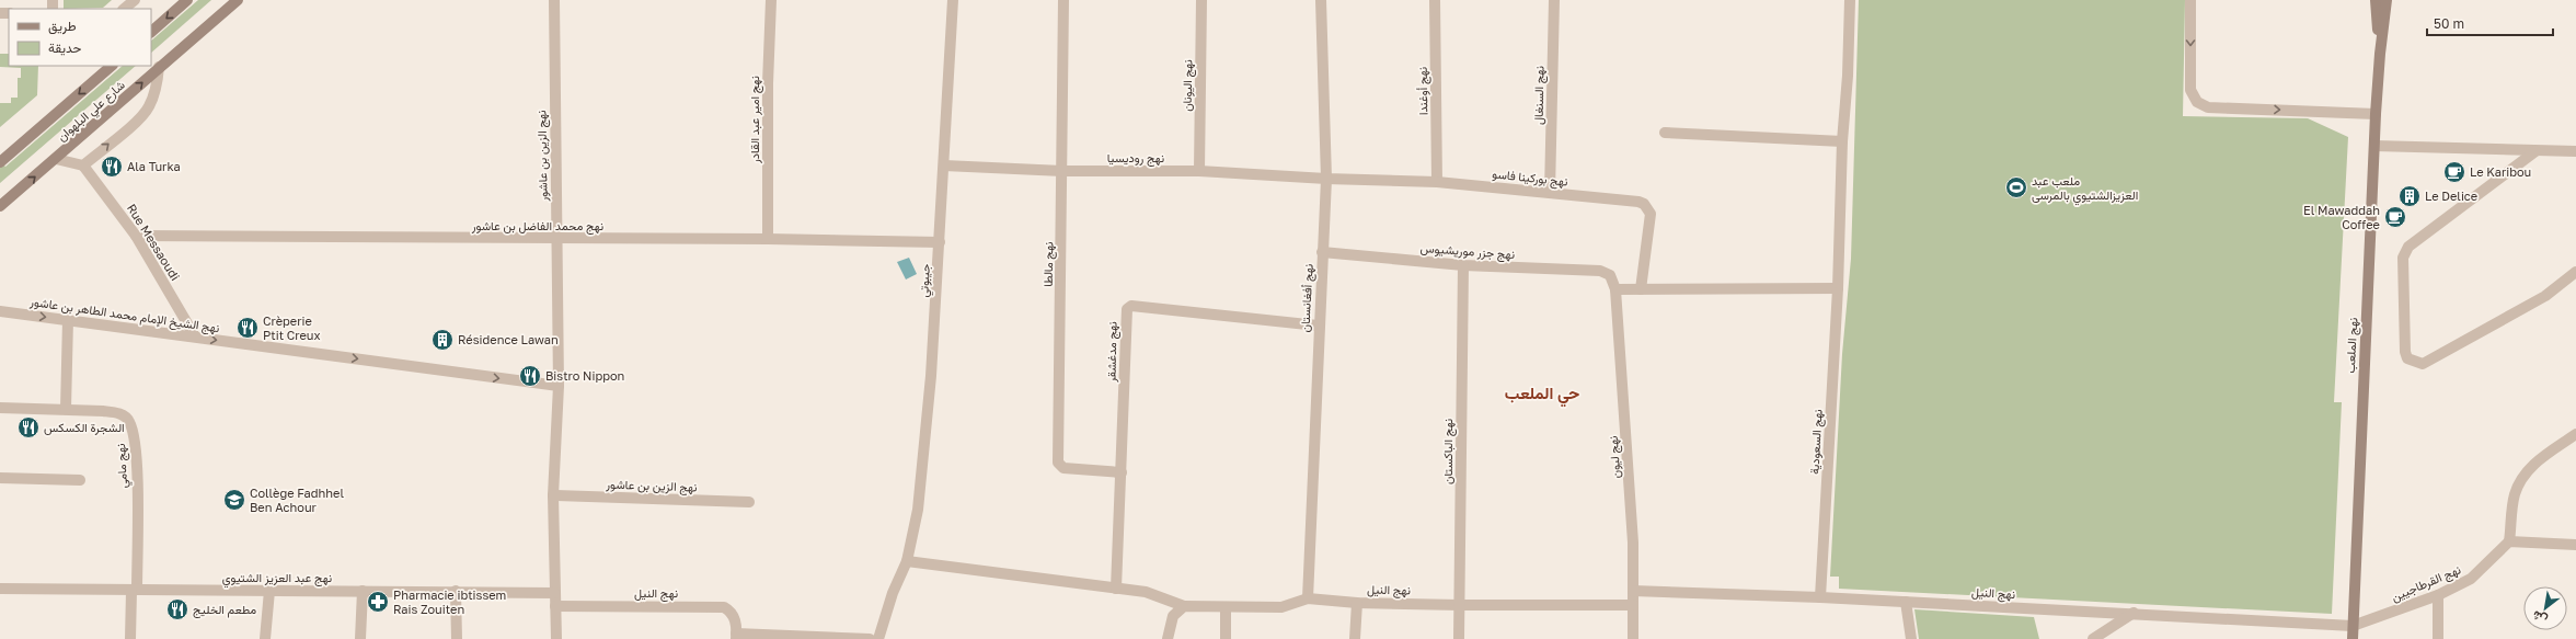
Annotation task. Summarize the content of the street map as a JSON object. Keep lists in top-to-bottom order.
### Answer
{
  "streets": {
    "street": [
      "نهج اليونان",
      "نهج أوغندا",
      "نهج السنغال",
      "شارع علي البلهوان",
      "نهج امير عبد القادر",
      "نهج الزين بن عاشور",
      "نهج روديسيا",
      "نهج بوركينا فاسو",
      "نهج محمد الفاضل بن عاشور",
      "Rue Messaoudi",
      "نهج جزر موريشيوس",
      "نهج مالطا",
      "جيبوتي",
      "نهج أفغانستان",
      "نهج الشيخ الإمام محمد الطاهر بن عاشور",
      "نهج الملعب",
      "نهج مدغشقر",
      "نهج السعودية",
      "نهج الباكستان",
      "نهج ليون",
      "نهج مامي",
      "نهج عبد العزيز الشتيوي",
      "نهج القرطاجيين",
      "نهج النيل"
    ]
  },
  "crossings": [
    ["نهج اليونان", "نهج روديسيا"],
    ["نهج أوغندا", "نهج بوركينا فاسو"],
    ["نهج السنغال", "نهج بوركينا فاسو"],
    ["نهج امير عبد القادر", "نهج محمد الفاضل بن عاشور"],
    ["نهج الزين بن عاشور", "نهج محمد الفاضل بن عاشور"],
    ["نهج الزين بن عاشور", "نهج الشيخ الإمام محمد الطاهر بن عاشور"],
    ["نهج الزين بن عاشور", "نهج عبد العزيز الشتيوي"],
    ["نهج الزين بن عاشور", "نهج النيل"],
    ["نهج روديسيا", "نهج بوركينا فاسو"],
    ["نهج روديسيا", "نهج مالطا"],
    ["نهج روديسيا", "جيبوتي"],
    ["نهج روديسيا", "نهج أفغانستان"],
    ["نهج بوركينا فاسو", "نهج أفغانستان"],
    ["نهج محمد الفاضل بن عاشور", "Rue Messaoudi"],
    ["نهج محمد الفاضل بن عاشور", "جيبوتي"],
    ["Rue Messaoudi", "نهج الشيخ الإمام محمد الطاهر بن عاشور"],
    ["نهج جزر موريشيوس", "نهج أفغانستان"],
    ["نهج جزر موريشيوس", "نهج الباكستان"],
    ["نهج جزر موريشيوس", "نهج ليون"],
    ["نهج مالطا", "نهج مدغشقر"],
    ["جيبوتي", "نهج النيل"],
    ["نهج أفغانستان", "نهج مدغشقر"],
    ["نهج أفغانستان", "نهج النيل"],
    ["نهج الملعب", "نهج القرطاجيين"],
    ["نهج الملعب", "نهج النيل"],
    ["نهج مدغشقر", "نهج النيل"],
    ["نهج السعودية", "نهج النيل"],
    ["نهج الباكستان", "نهج النيل"],
    ["نهج ليون", "نهج النيل"],
    ["نهج مامي", "نهج عبد العزيز الشتيوي"],
    ["نهج القرطاجيين", "نهج النيل"]
  ],
  "one_way": ["نهج الشيخ الإمام محمد الطاهر بن عاشور"],
  "districts": ["حي الملعب"],
  "places": {
    "restaurant": [
      "Ala Turka",
      "Crèperie Ptit Creux",
      "Bistro Nippon",
      "الشجرة الكسكس",
      "مطعم الخليج"
    ],
    "cafe": ["Le Karibou", "El Mawaddah Coffee"],
    "sports": ["ملعب عبد العزيزالشتيوي بالمرسى"],
    "building": ["Le Delice", "Résidence Lawan"],
    "school or university": ["Collège Fadhhel Ben Achour"],
    "pharmacy": ["Pharmacie ibtissem Rais Zouiten"]
  },
  "legend": ["طريق", "حديقة"],
  "scale_bar": "50 m",
  "north": "bottom left"
}
